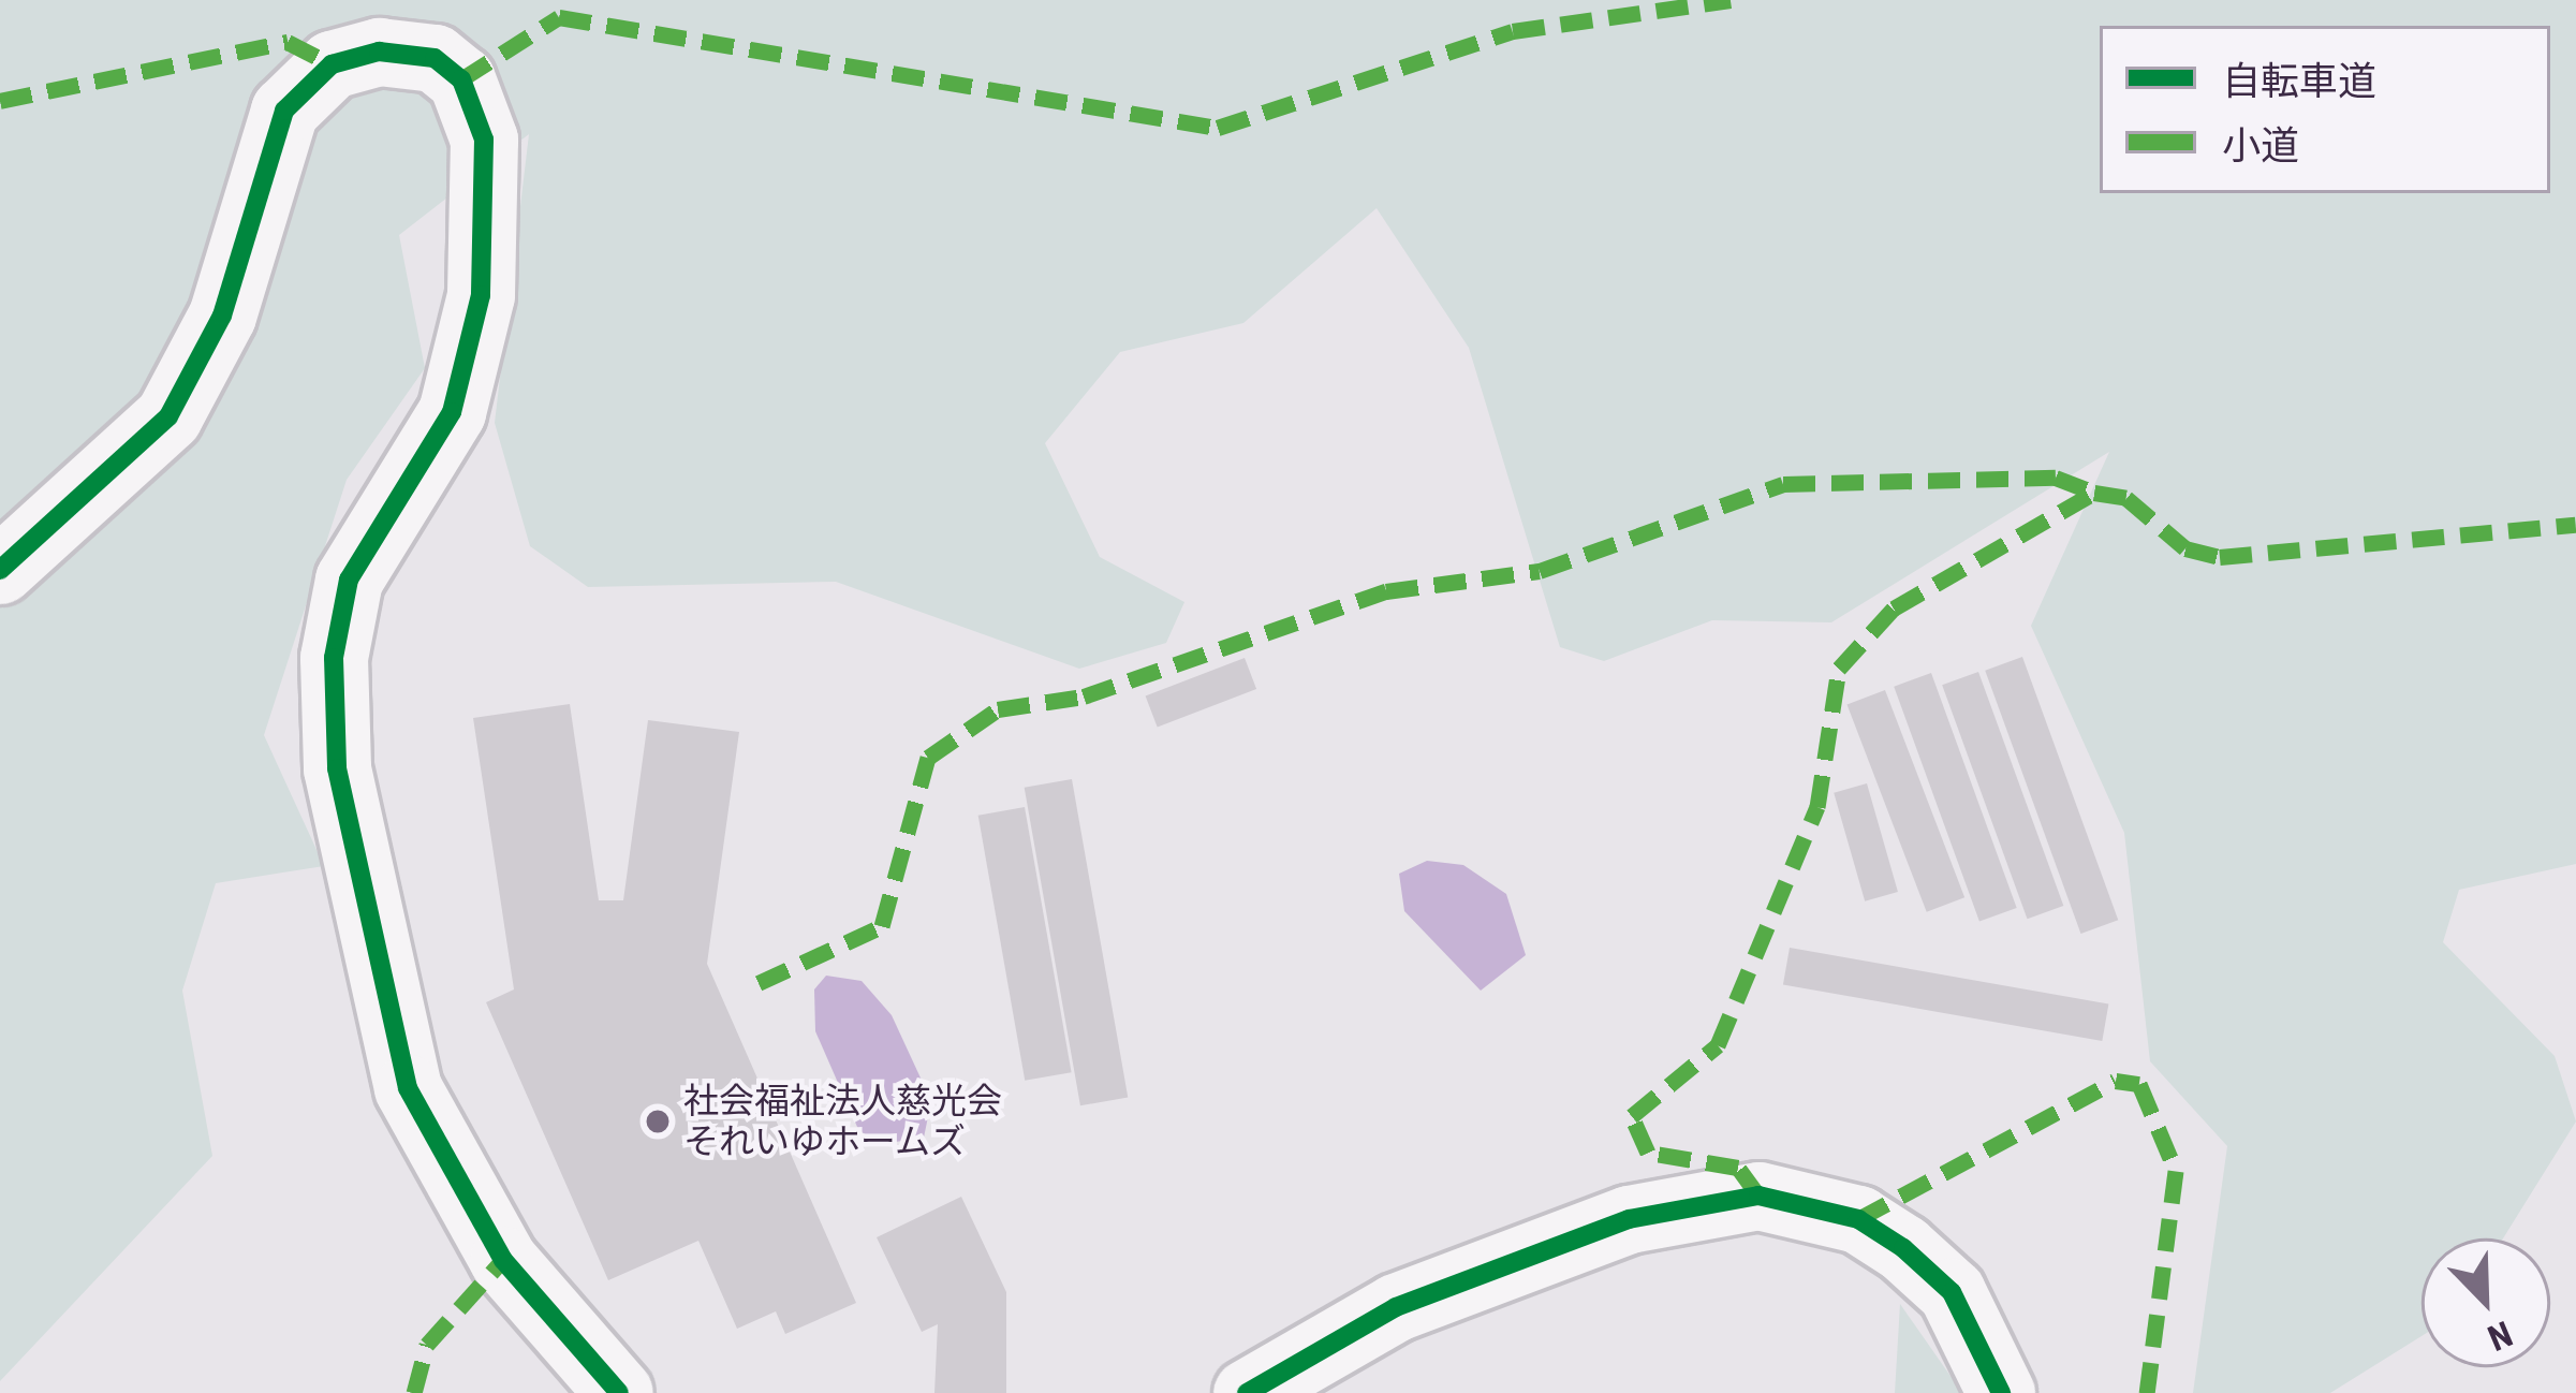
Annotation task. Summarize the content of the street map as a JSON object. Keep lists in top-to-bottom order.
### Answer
{
  "places": ["社会福祉法人慈光会 それいゆホームズ"],
  "legend": ["自転車道", "小道"],
  "north": "bottom right"
}
